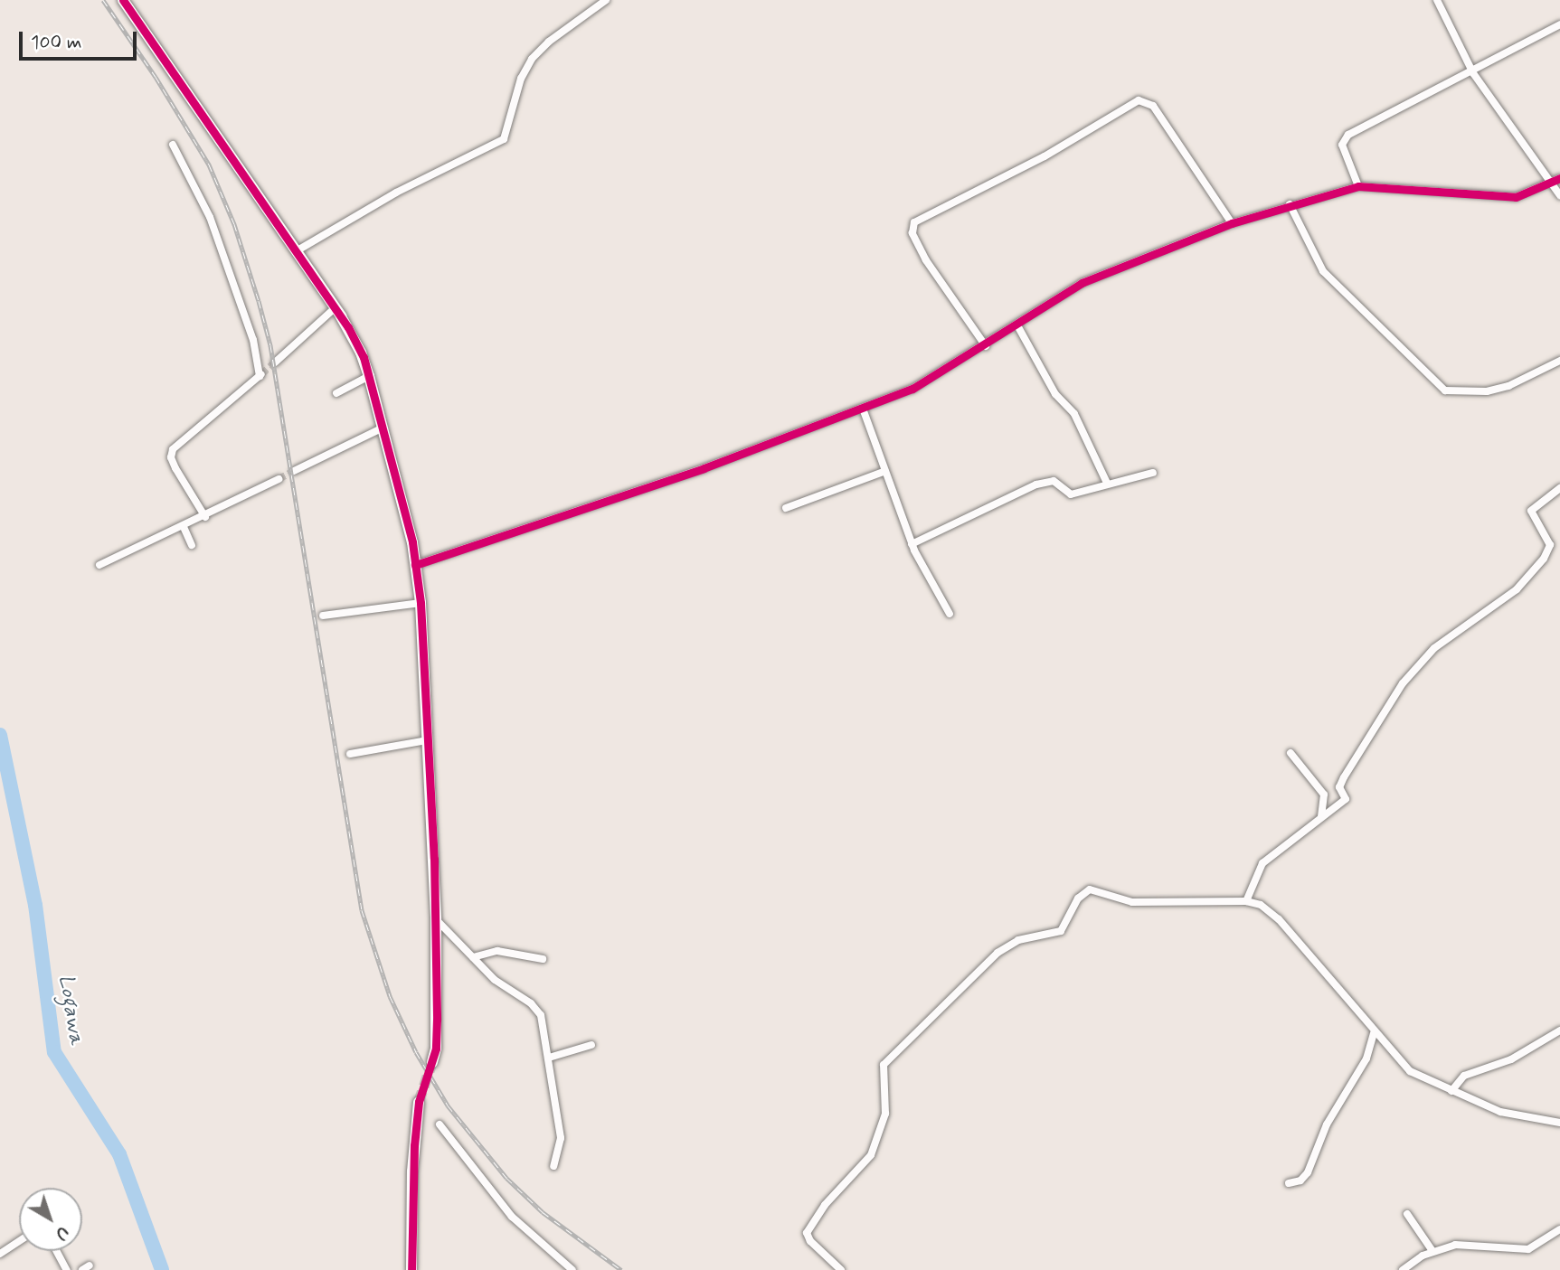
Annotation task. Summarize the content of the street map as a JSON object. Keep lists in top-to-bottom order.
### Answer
{
  "water": ["Logawa"],
  "scale_bar": "100 m",
  "north": "bottom right"
}
